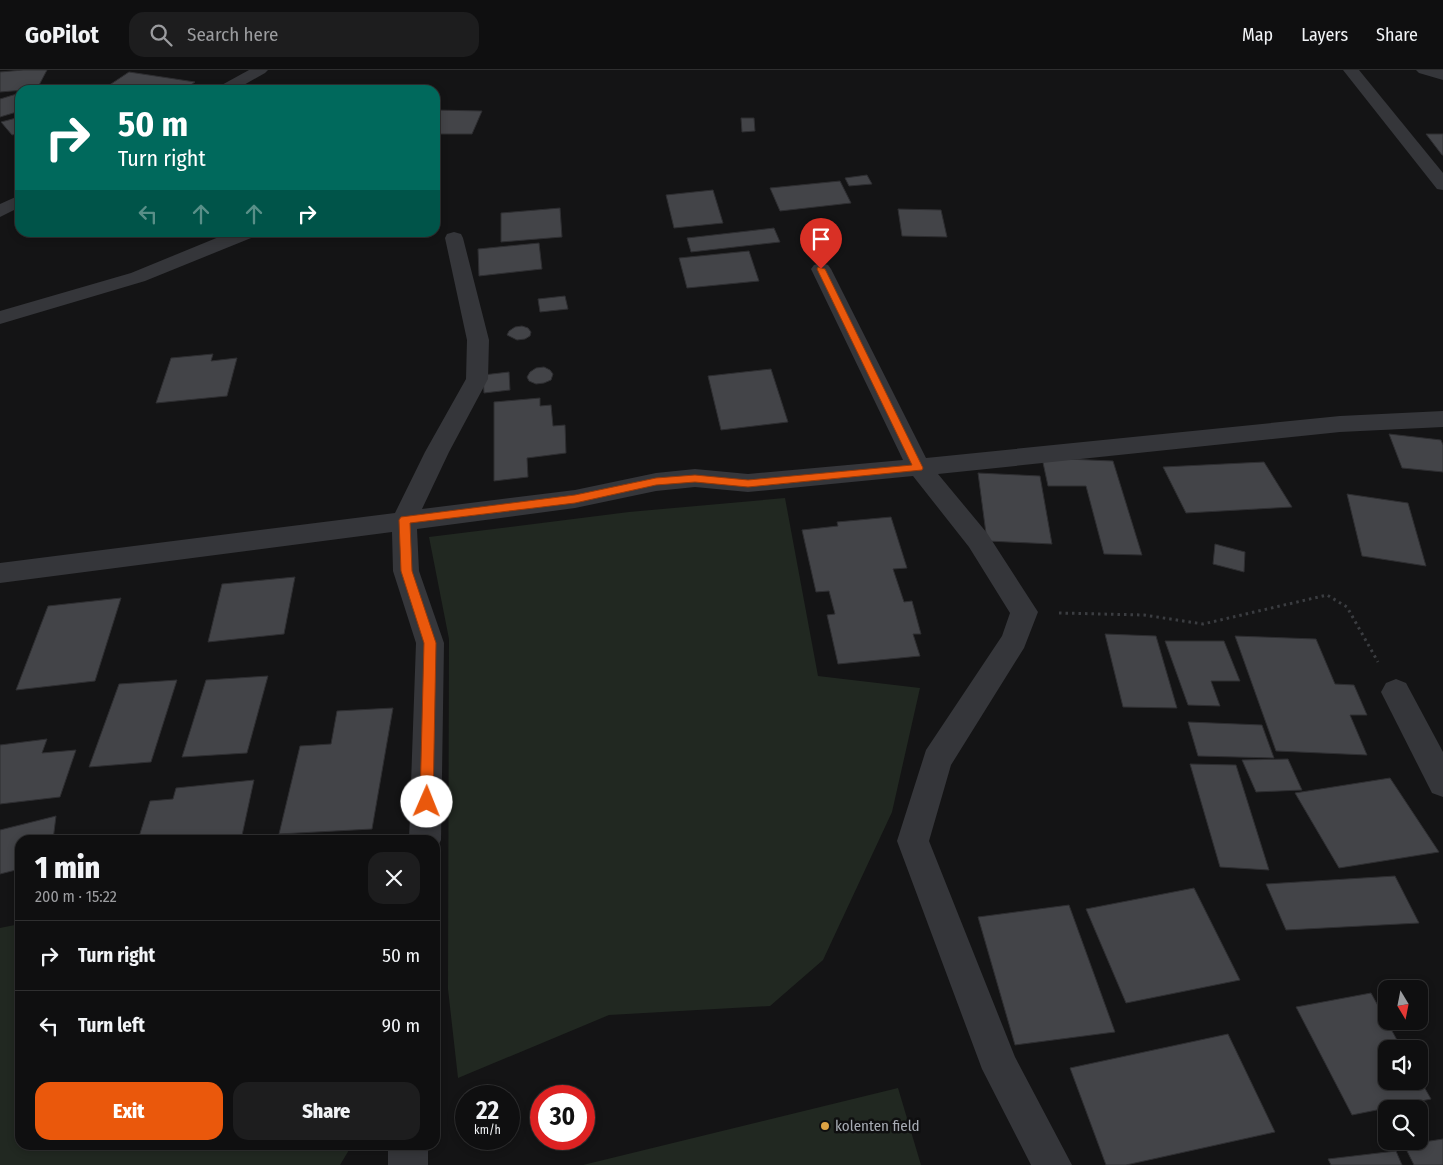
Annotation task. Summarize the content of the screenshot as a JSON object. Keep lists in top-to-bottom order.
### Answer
{
  "places": ["kolenten field"],
  "north": "bottom",
  "page": {
    "header": "GoPilot",
    "search": "Search here",
    "nav": ["Map", "Layers", "Share"],
    "turn": ["50 m", "Turn right"],
    "heading": ["1 min", "200 m · 15:22"],
    "list": [
      {
        "name": "Turn right",
        "value": "50 m"
      },
      {
        "name": "Turn left",
        "value": "90 m"
      }
    ],
    "buttons": ["Exit", "Share"],
    "speed": "22 km/h",
    "limit": "30"
  }
}
